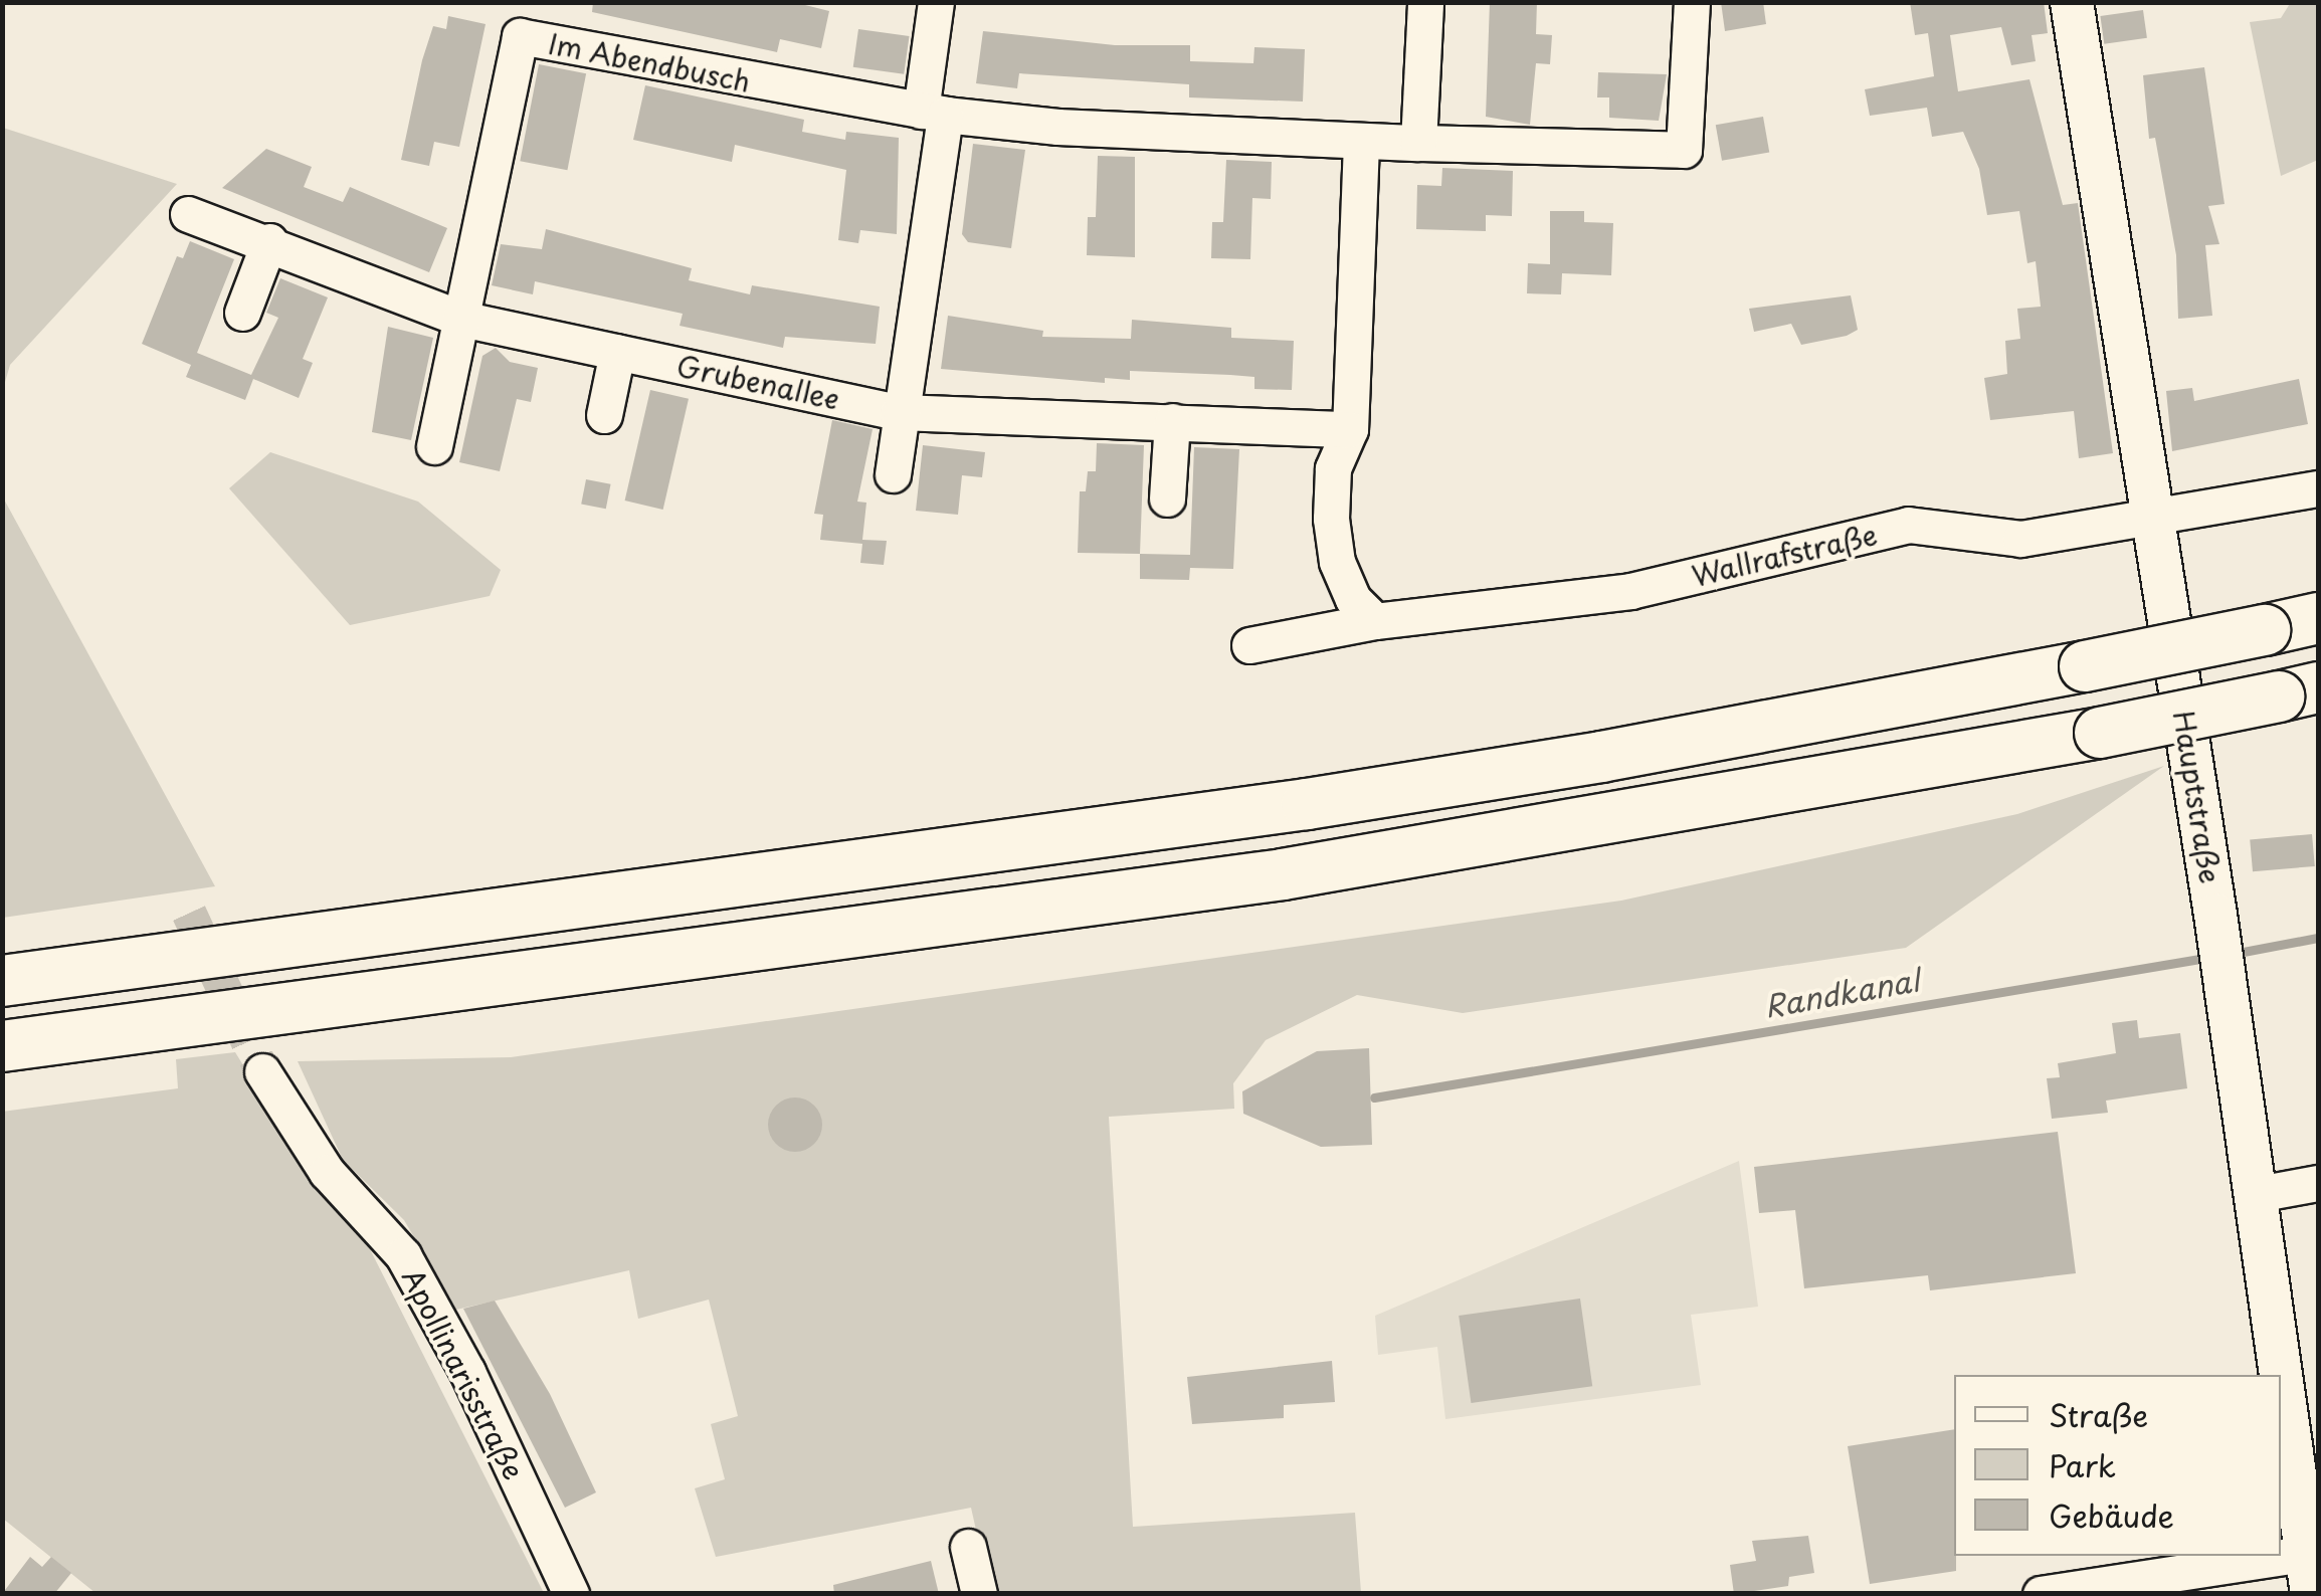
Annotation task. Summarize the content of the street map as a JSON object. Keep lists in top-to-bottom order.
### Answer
{
  "streets": {
    "main road": ["Hauptstraße"],
    "street": [
      "Im Abendbusch",
      "Grubenallee",
      "Wallrafstraße",
      "Apollinarisstraße"
    ]
  },
  "crossings": [
    ["Im Abendbusch", "Grubenallee"],
    ["Wallrafstraße", "Hauptstraße"]
  ],
  "water": ["Randkanal"],
  "legend": ["Straße", "Park", "Gebäude"]
}
